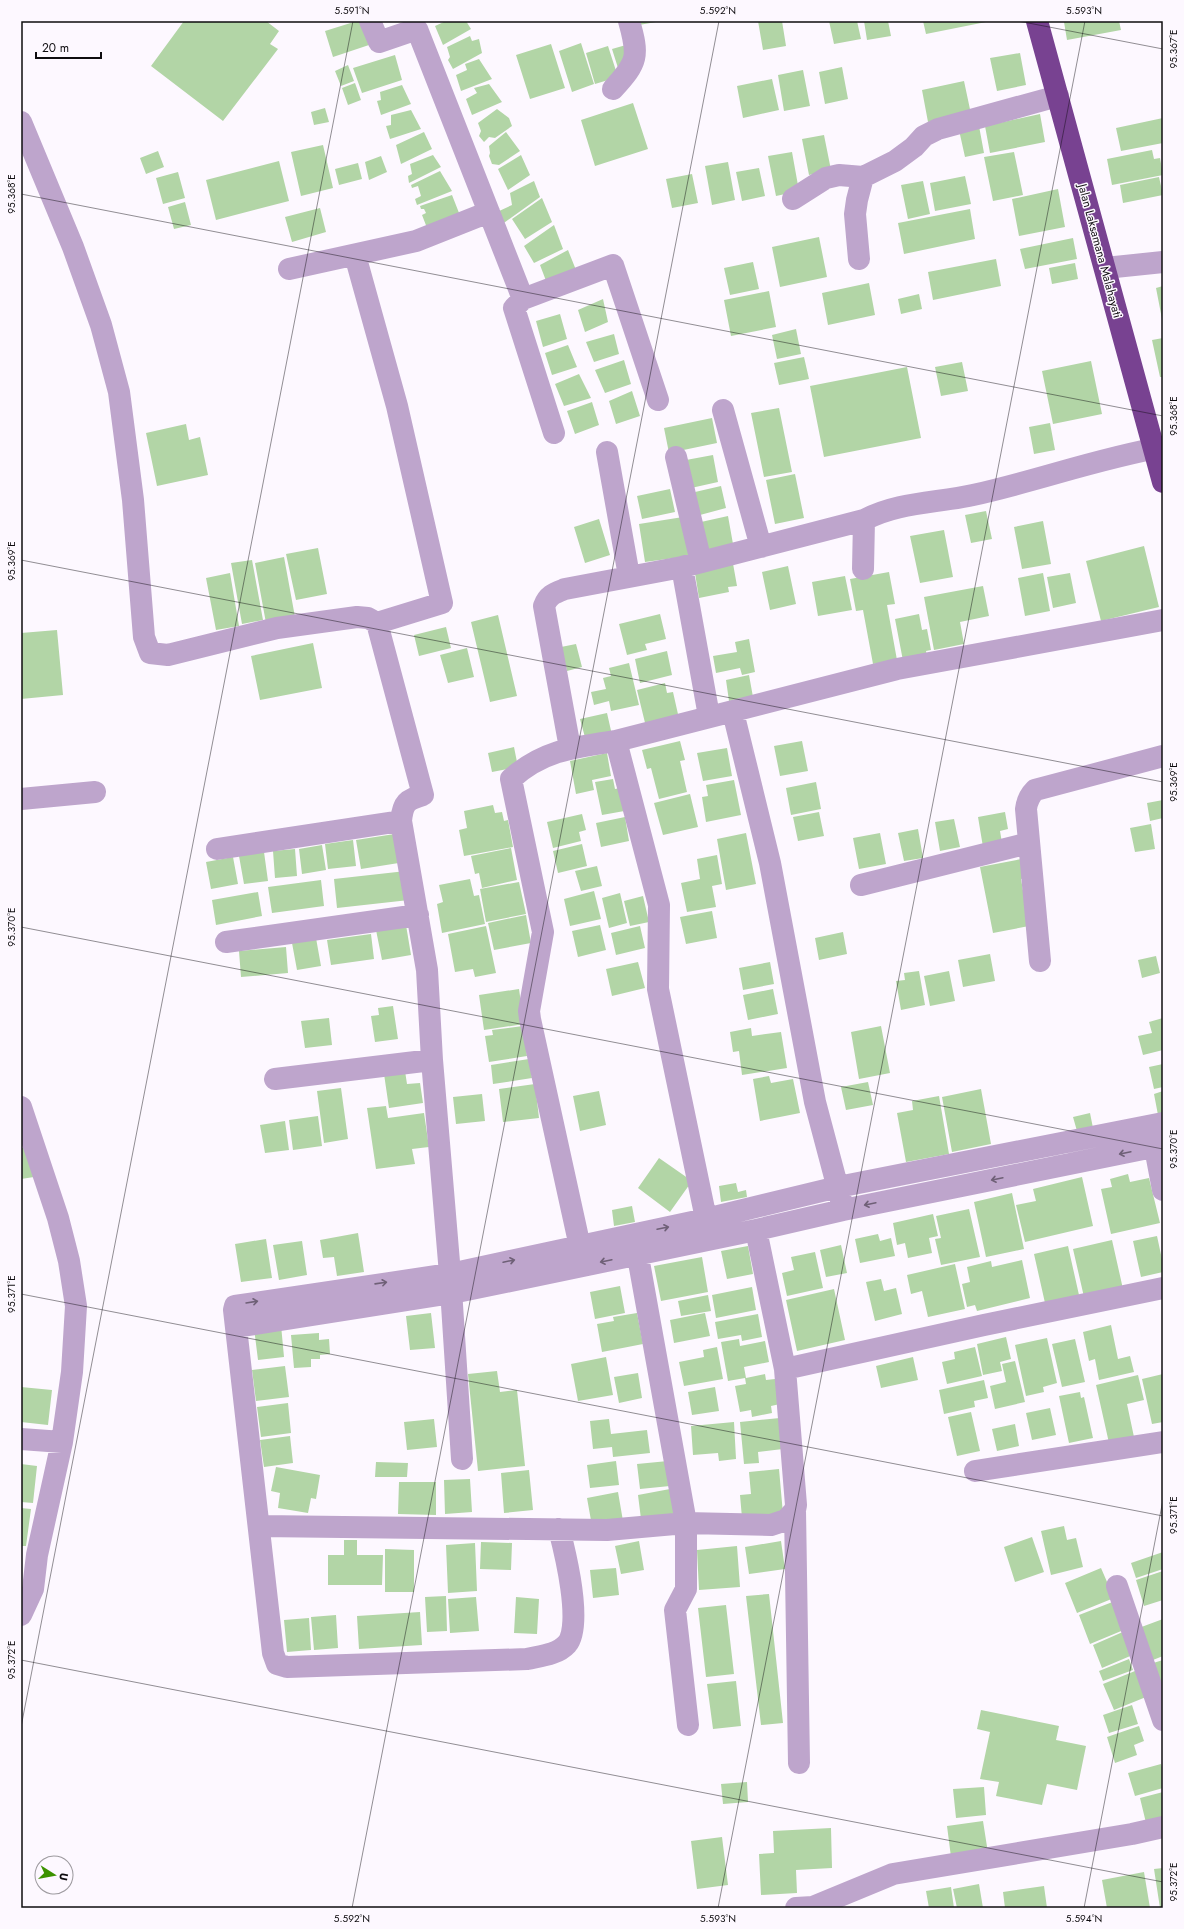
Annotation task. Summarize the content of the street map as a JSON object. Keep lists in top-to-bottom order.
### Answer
{
  "streets": {
    "highway": ["Jalan Laksamana Malahayati"]
  },
  "scale_bar": "20 m",
  "north": "right",
  "coordinates": [
    "5.591°N",
    "5.592°N",
    "5.593°N",
    "95.367°E",
    "95.368°E",
    "95.369°E",
    "95.370°E",
    "95.371°E",
    "95.372°E",
    "5.594°N"
  ]
}
